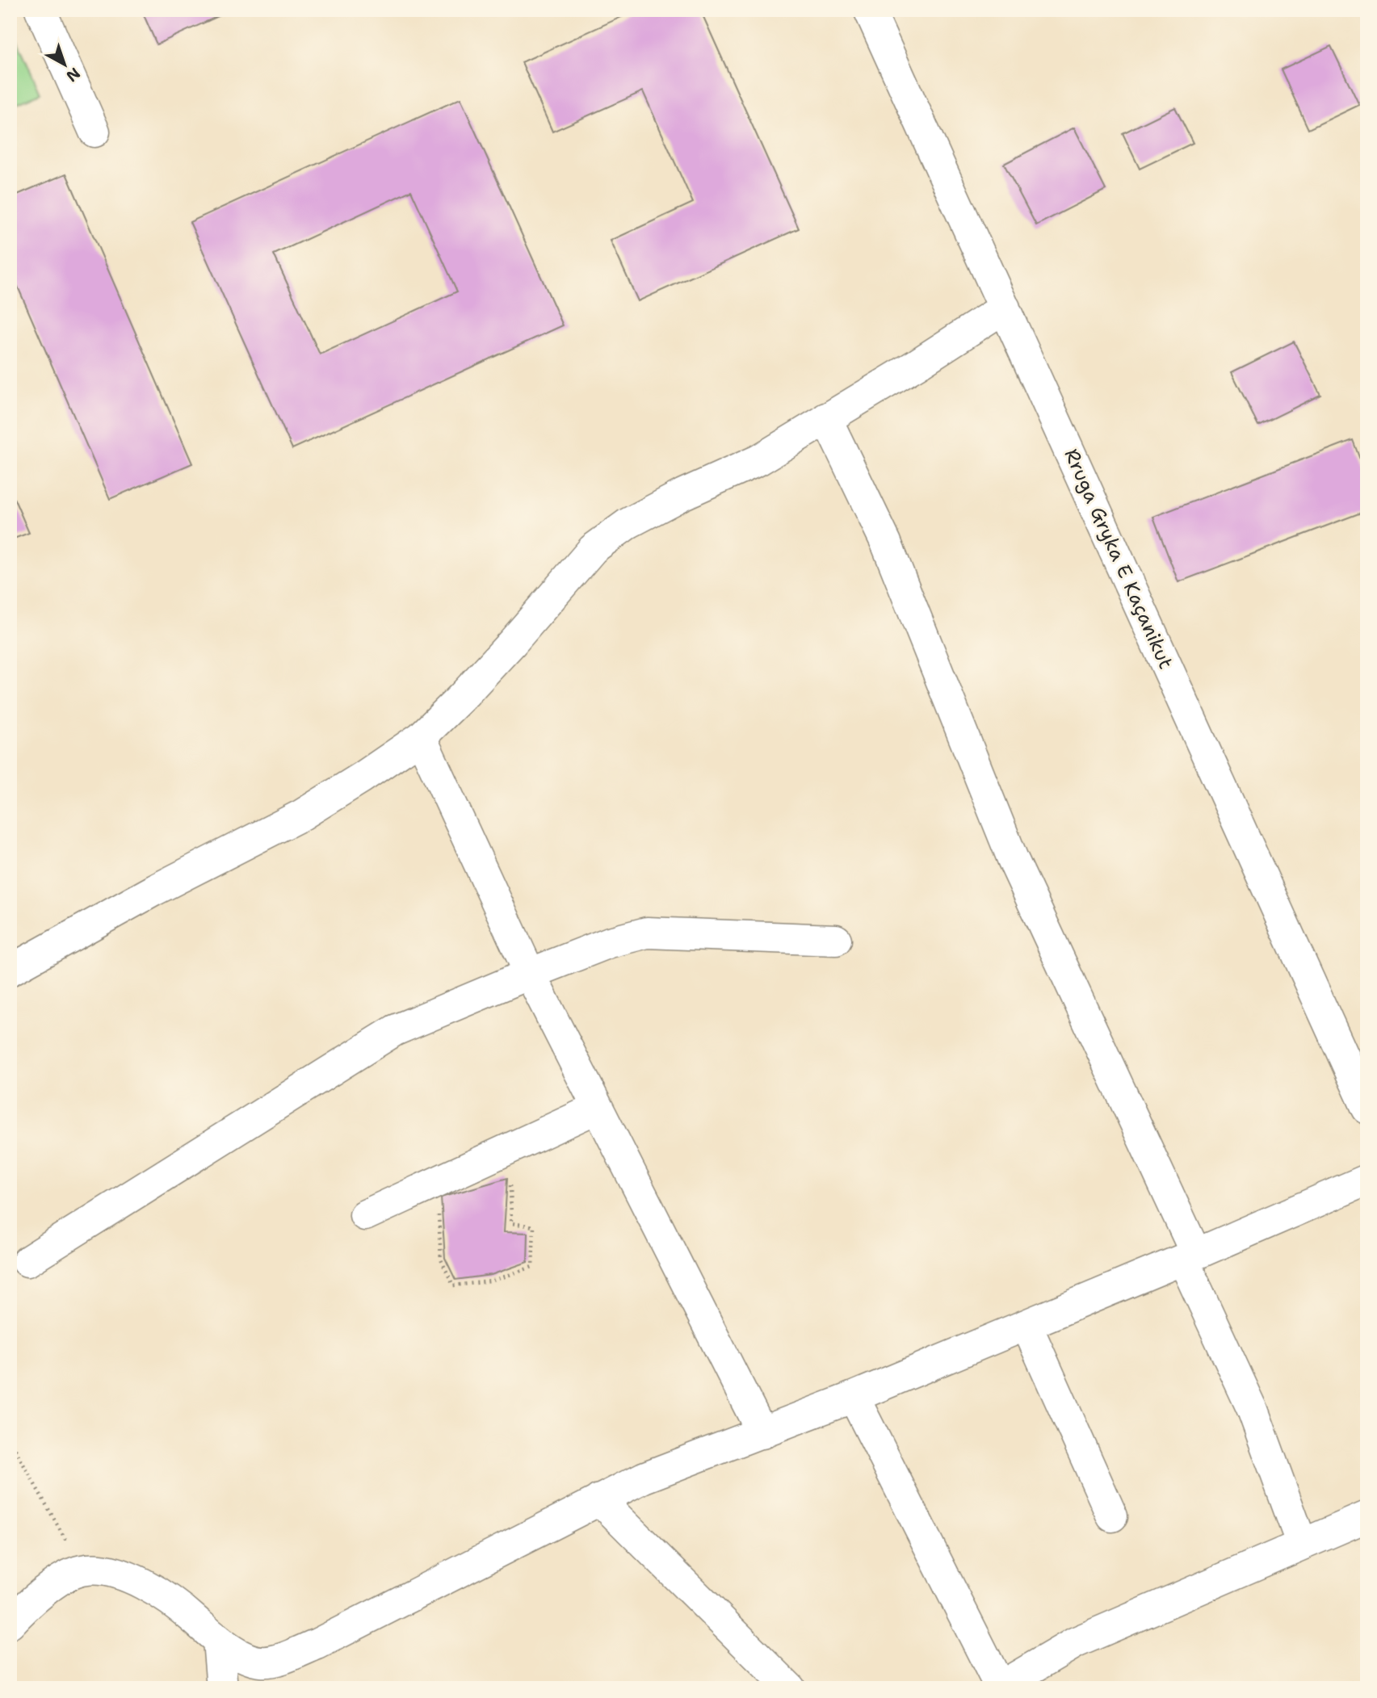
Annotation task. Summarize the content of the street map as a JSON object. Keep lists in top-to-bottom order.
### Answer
{
  "streets": {
    "street": ["Rruga Gryka E Kaçanikut"]
  },
  "north": "bottom right"
}
